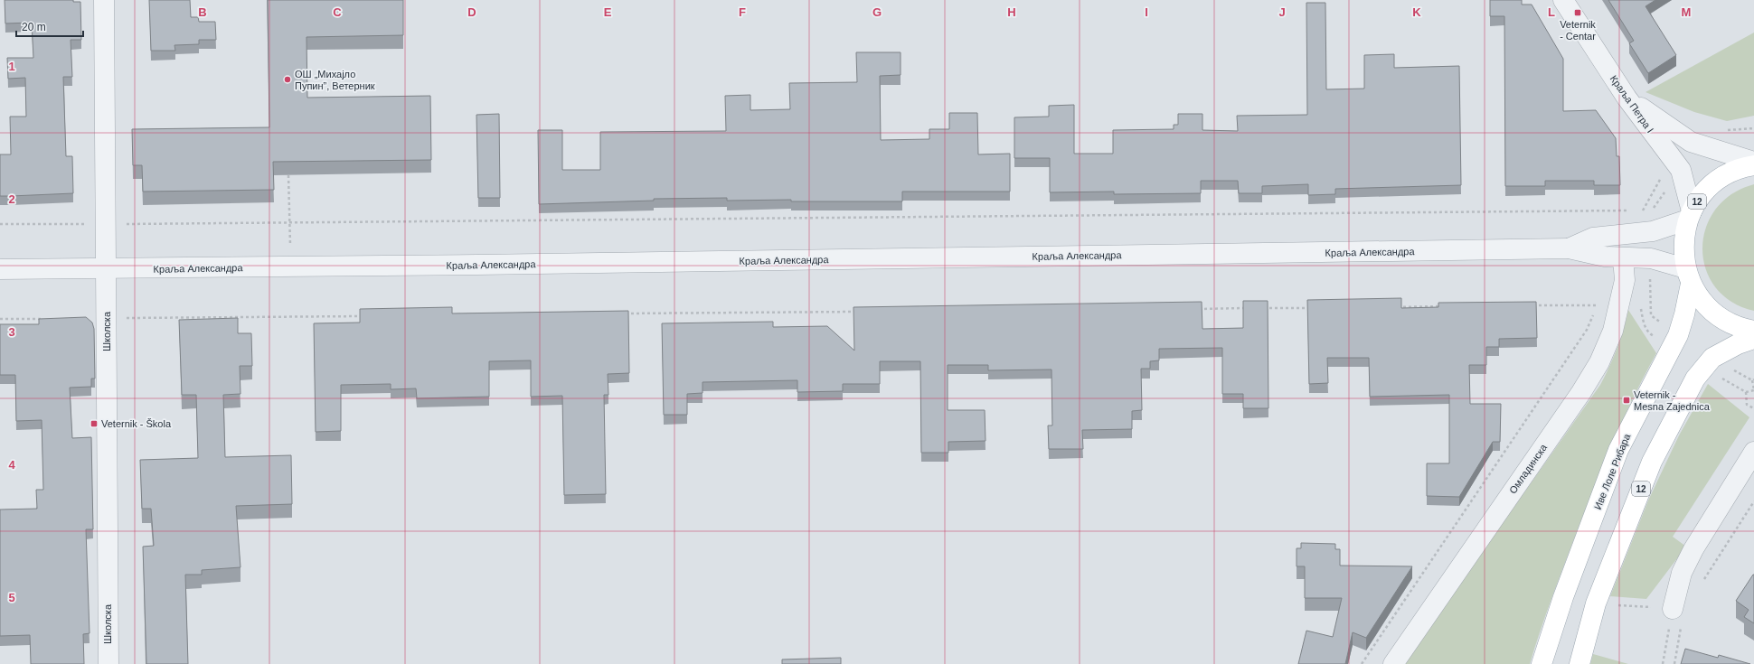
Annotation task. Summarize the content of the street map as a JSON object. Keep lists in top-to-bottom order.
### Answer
{
  "streets": {
    "main road": ["12", "Иве Лоле Рибара"],
    "street": [
      "Краља Петра I",
      "Краља Александра",
      "Школска",
      "Омладинска"
    ]
  },
  "crossings": [
    ["Краља Петра I", "12"],
    ["12", "Иве Лоле Рибара"],
    ["Краља Александра", "Школска"]
  ],
  "places": {
    "transit": ["Veternik - Centar", "Veternik - Mesna Zajednica", "Veternik - Škola"],
    "other": ["ОШ „Михајло Пупин”, Ветерник"]
  },
  "scale_bar": "20 m",
  "grid": {
    "columns": [
      "B",
      "C",
      "D",
      "E",
      "F",
      "G",
      "H",
      "I",
      "J",
      "K",
      "L",
      "M"
    ],
    "rows": [
      "1",
      "2",
      "3",
      "4",
      "5"
    ]
  }
}
